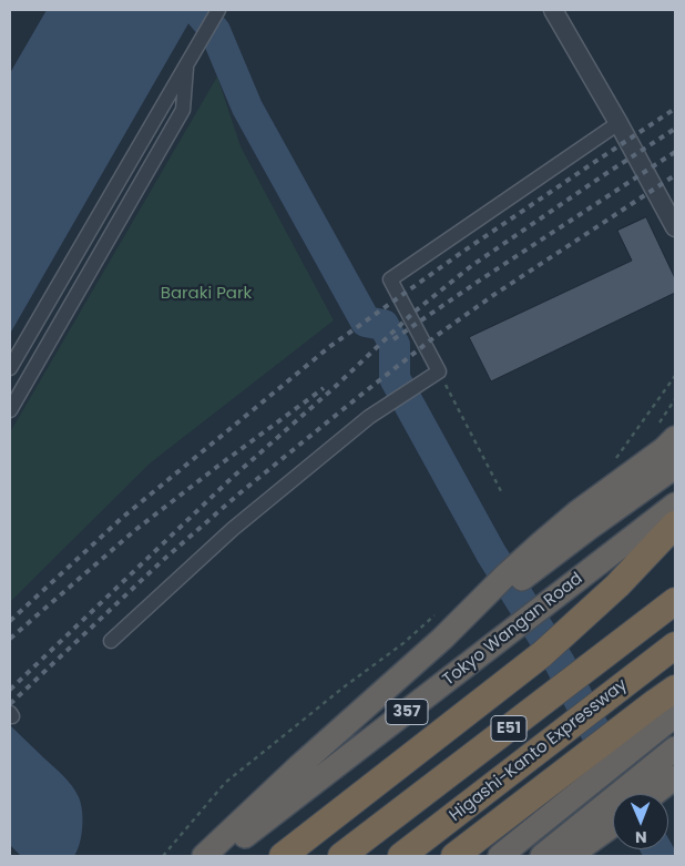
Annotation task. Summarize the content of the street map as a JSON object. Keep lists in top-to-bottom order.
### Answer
{
  "streets": {
    "highway": [
      "Tokyo Wangan Road",
      "357",
      "E51",
      "Higashi-Kanto Expressway"
    ]
  },
  "parks": ["Baraki Park"],
  "north": "bottom"
}
